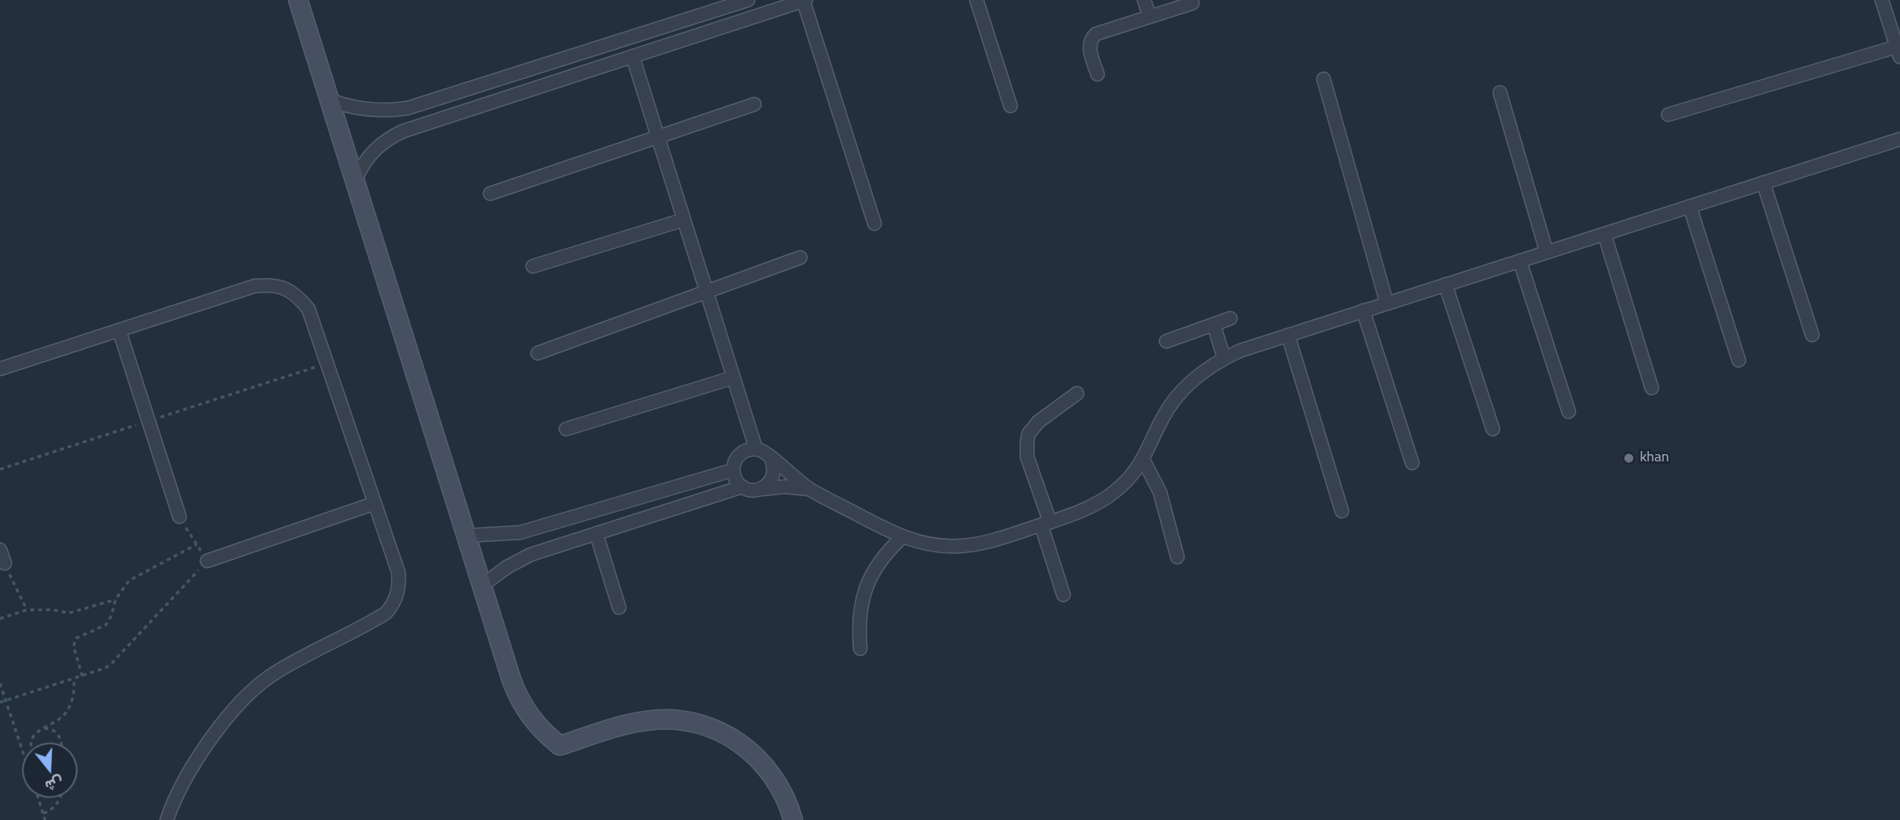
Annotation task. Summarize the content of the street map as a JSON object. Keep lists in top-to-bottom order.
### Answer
{
  "places": ["khan"],
  "north": "bottom"
}
